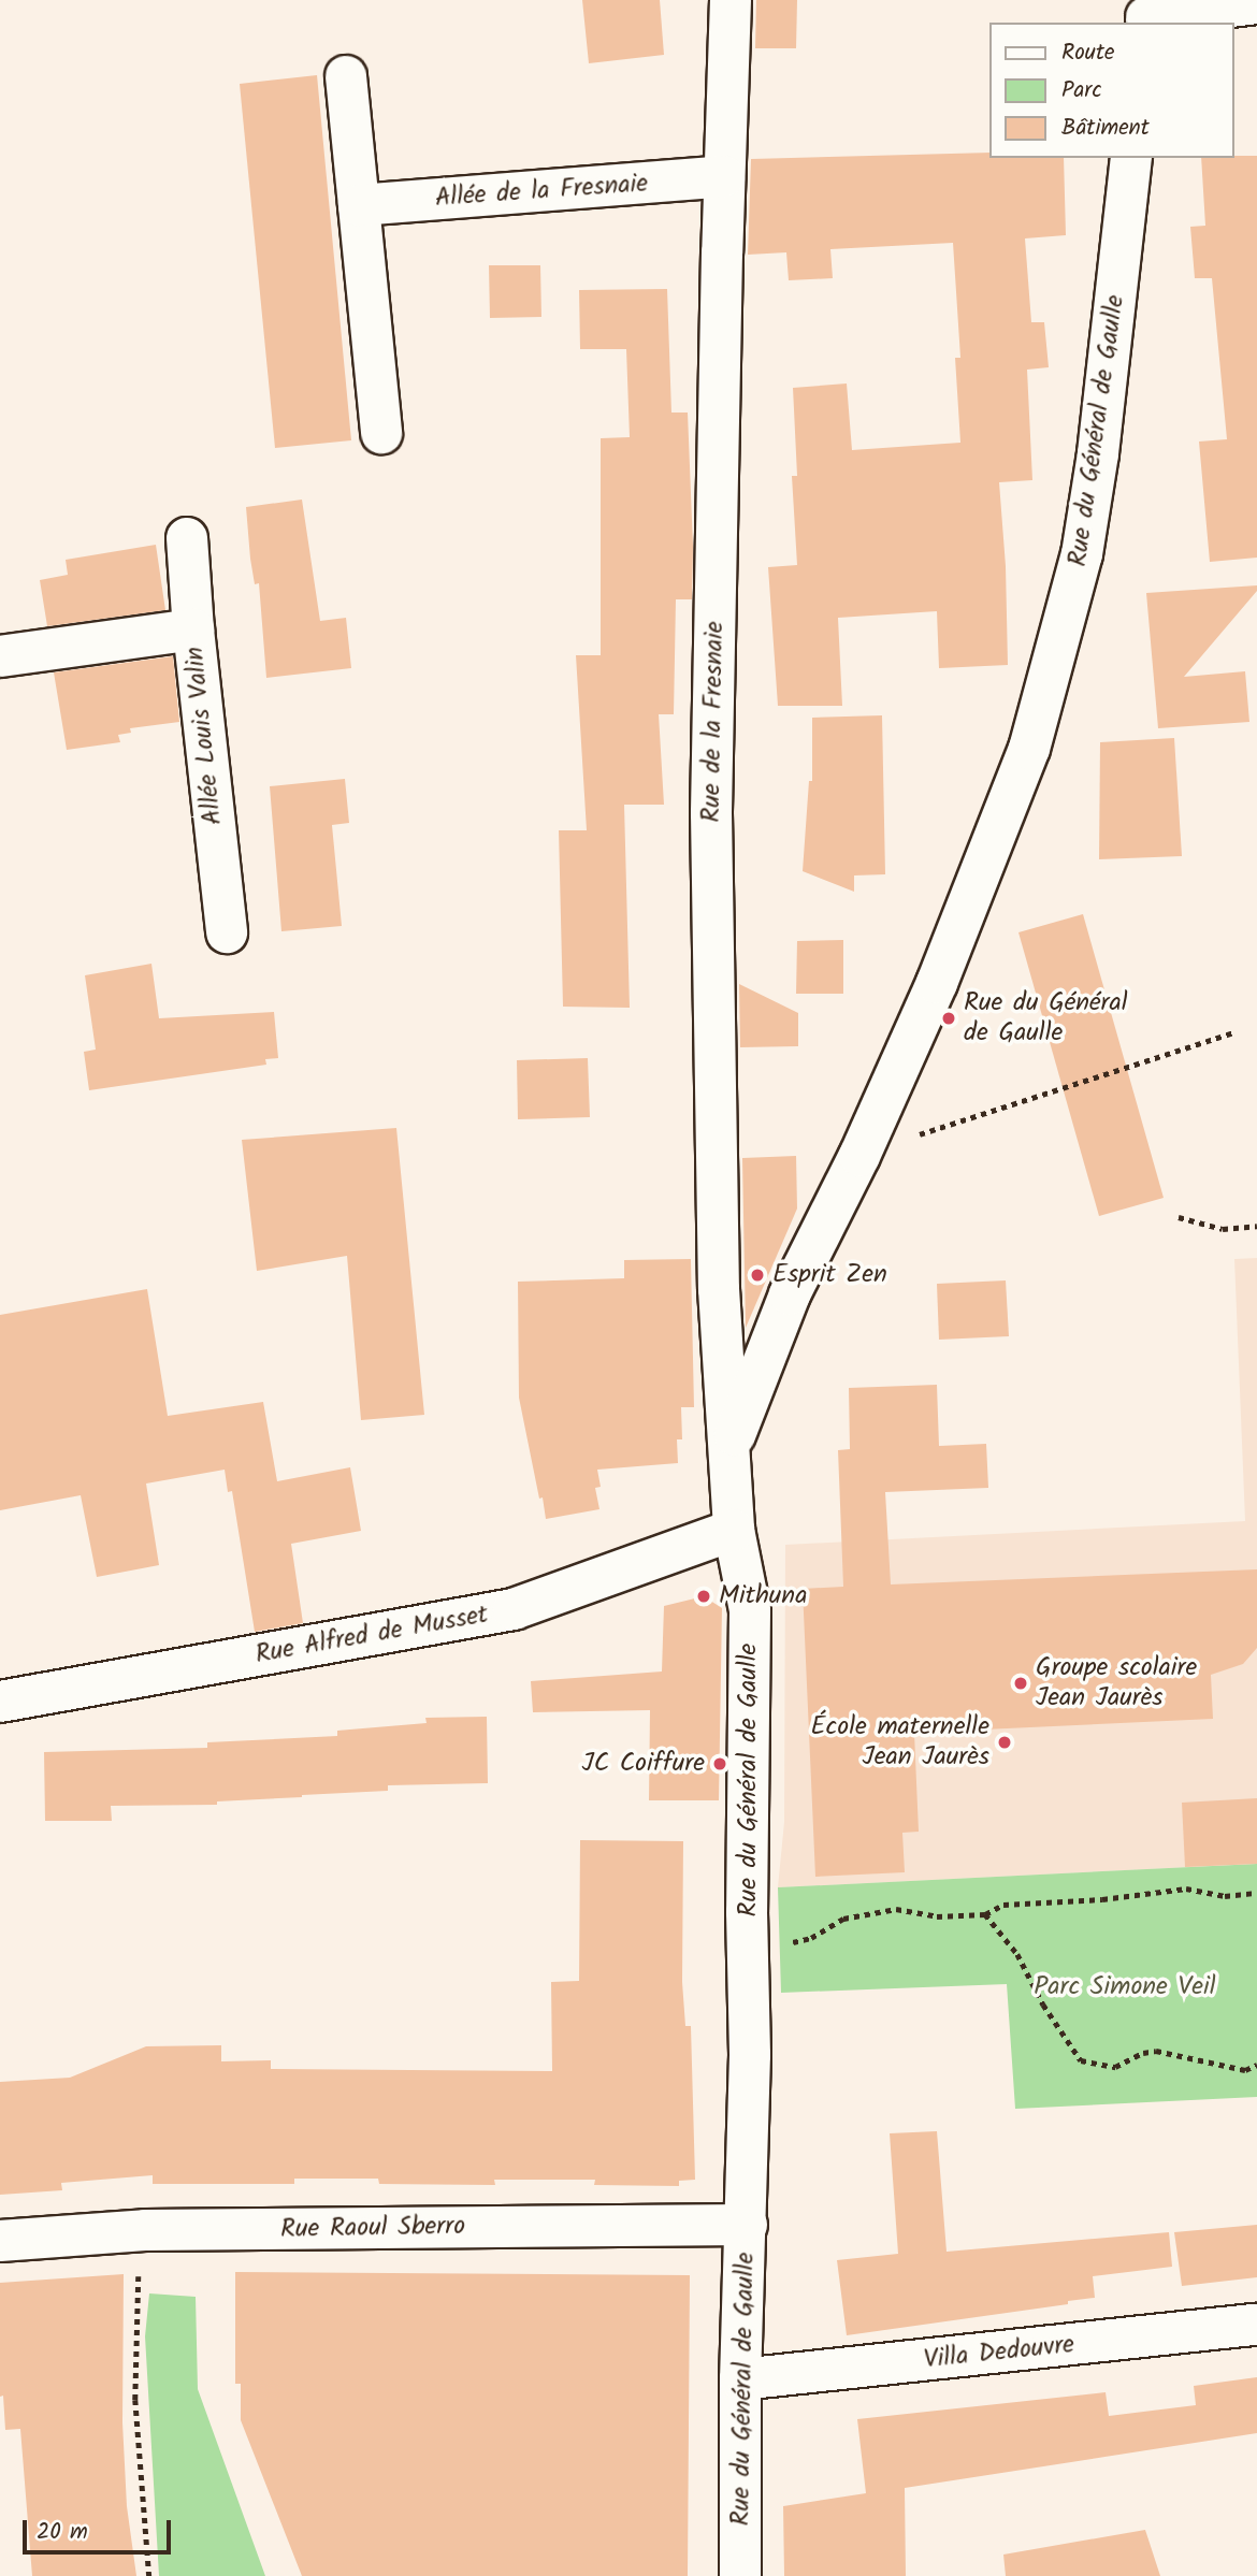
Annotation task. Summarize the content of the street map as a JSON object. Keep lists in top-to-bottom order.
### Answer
{
  "streets": {
    "street": [
      "Allée de la Fresnaie",
      "Rue du Général de Gaulle",
      "Rue de la Fresnaie",
      "Allée Louis Valin",
      "Rue Alfred de Musset",
      "Rue Raoul Sberro",
      "Villa Dedouvre"
    ]
  },
  "crossings": [
    ["Allée de la Fresnaie", "Rue de la Fresnaie"],
    ["Rue du Général de Gaulle", "Rue de la Fresnaie"],
    ["Rue du Général de Gaulle", "Rue Alfred de Musset"],
    ["Rue du Général de Gaulle", "Rue Raoul Sberro"],
    ["Rue du Général de Gaulle", "Villa Dedouvre"]
  ],
  "parks": ["Parc Simone Veil"],
  "places": [
    "Rue du Général de Gaulle",
    "Esprit Zen",
    "Mithuna",
    "Groupe scolaire Jean Jaurès",
    "École maternelle Jean Jaurès",
    "JC Coiffure"
  ],
  "legend": ["Route", "Parc", "Bâtiment"],
  "scale_bar": "20 m"
}
